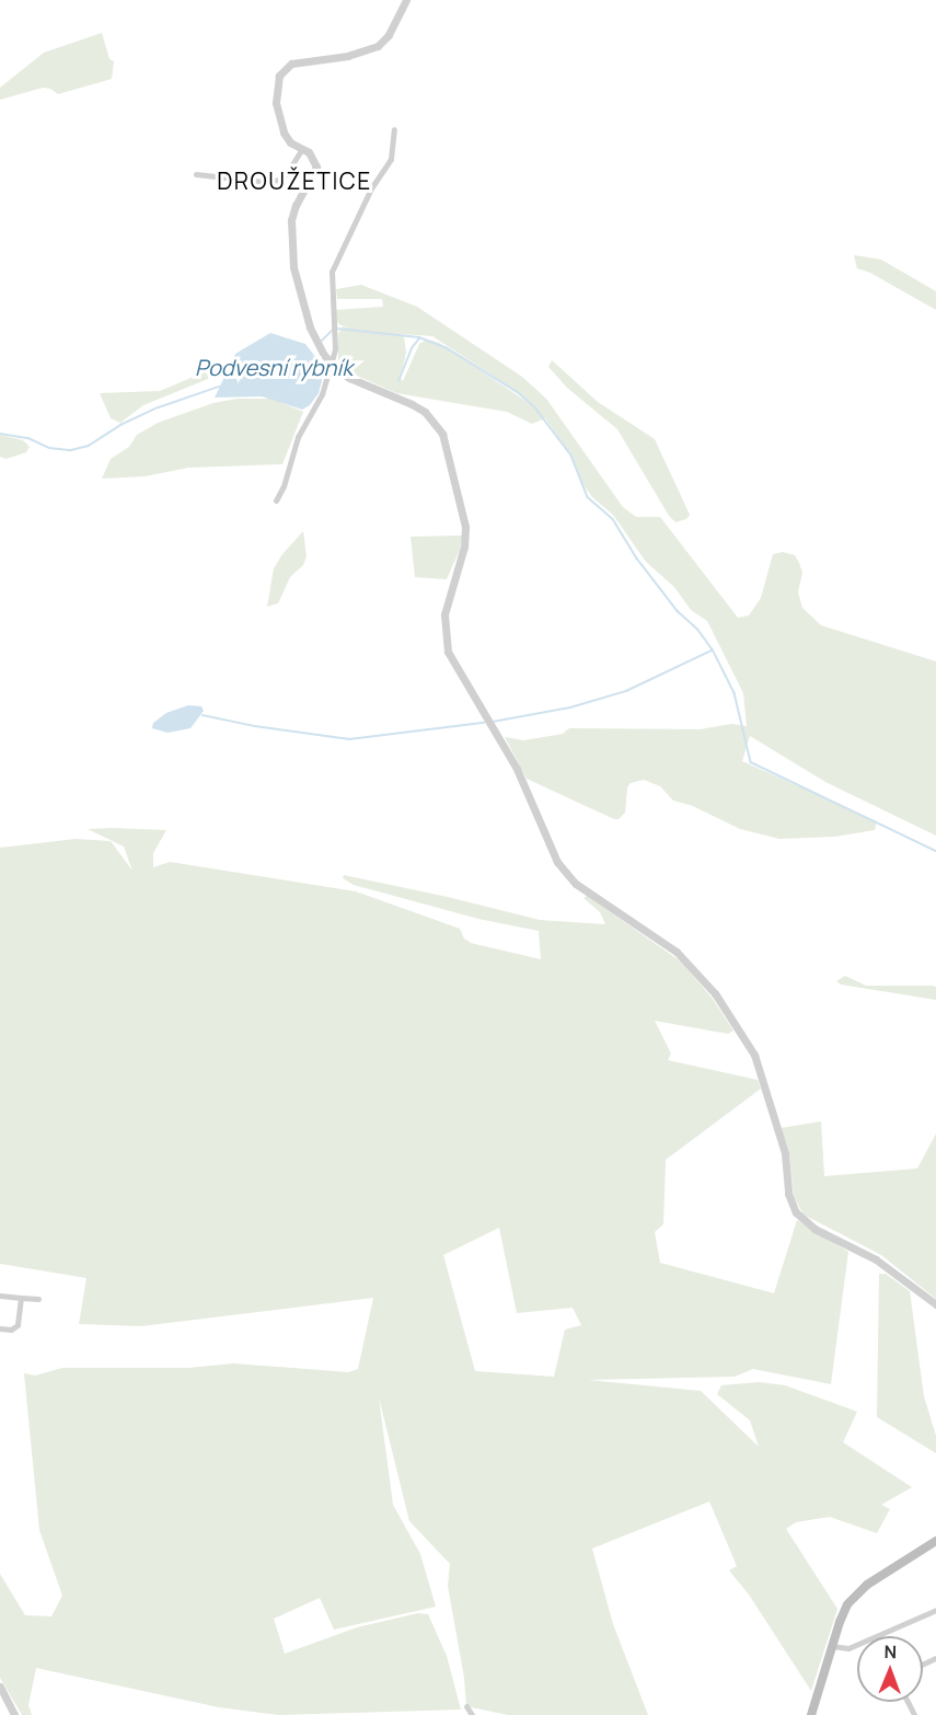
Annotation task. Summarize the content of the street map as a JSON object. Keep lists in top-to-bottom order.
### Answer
{
  "districts": ["DROUŽETICE"],
  "water": ["Podvesní rybník"],
  "north": "top"
}
